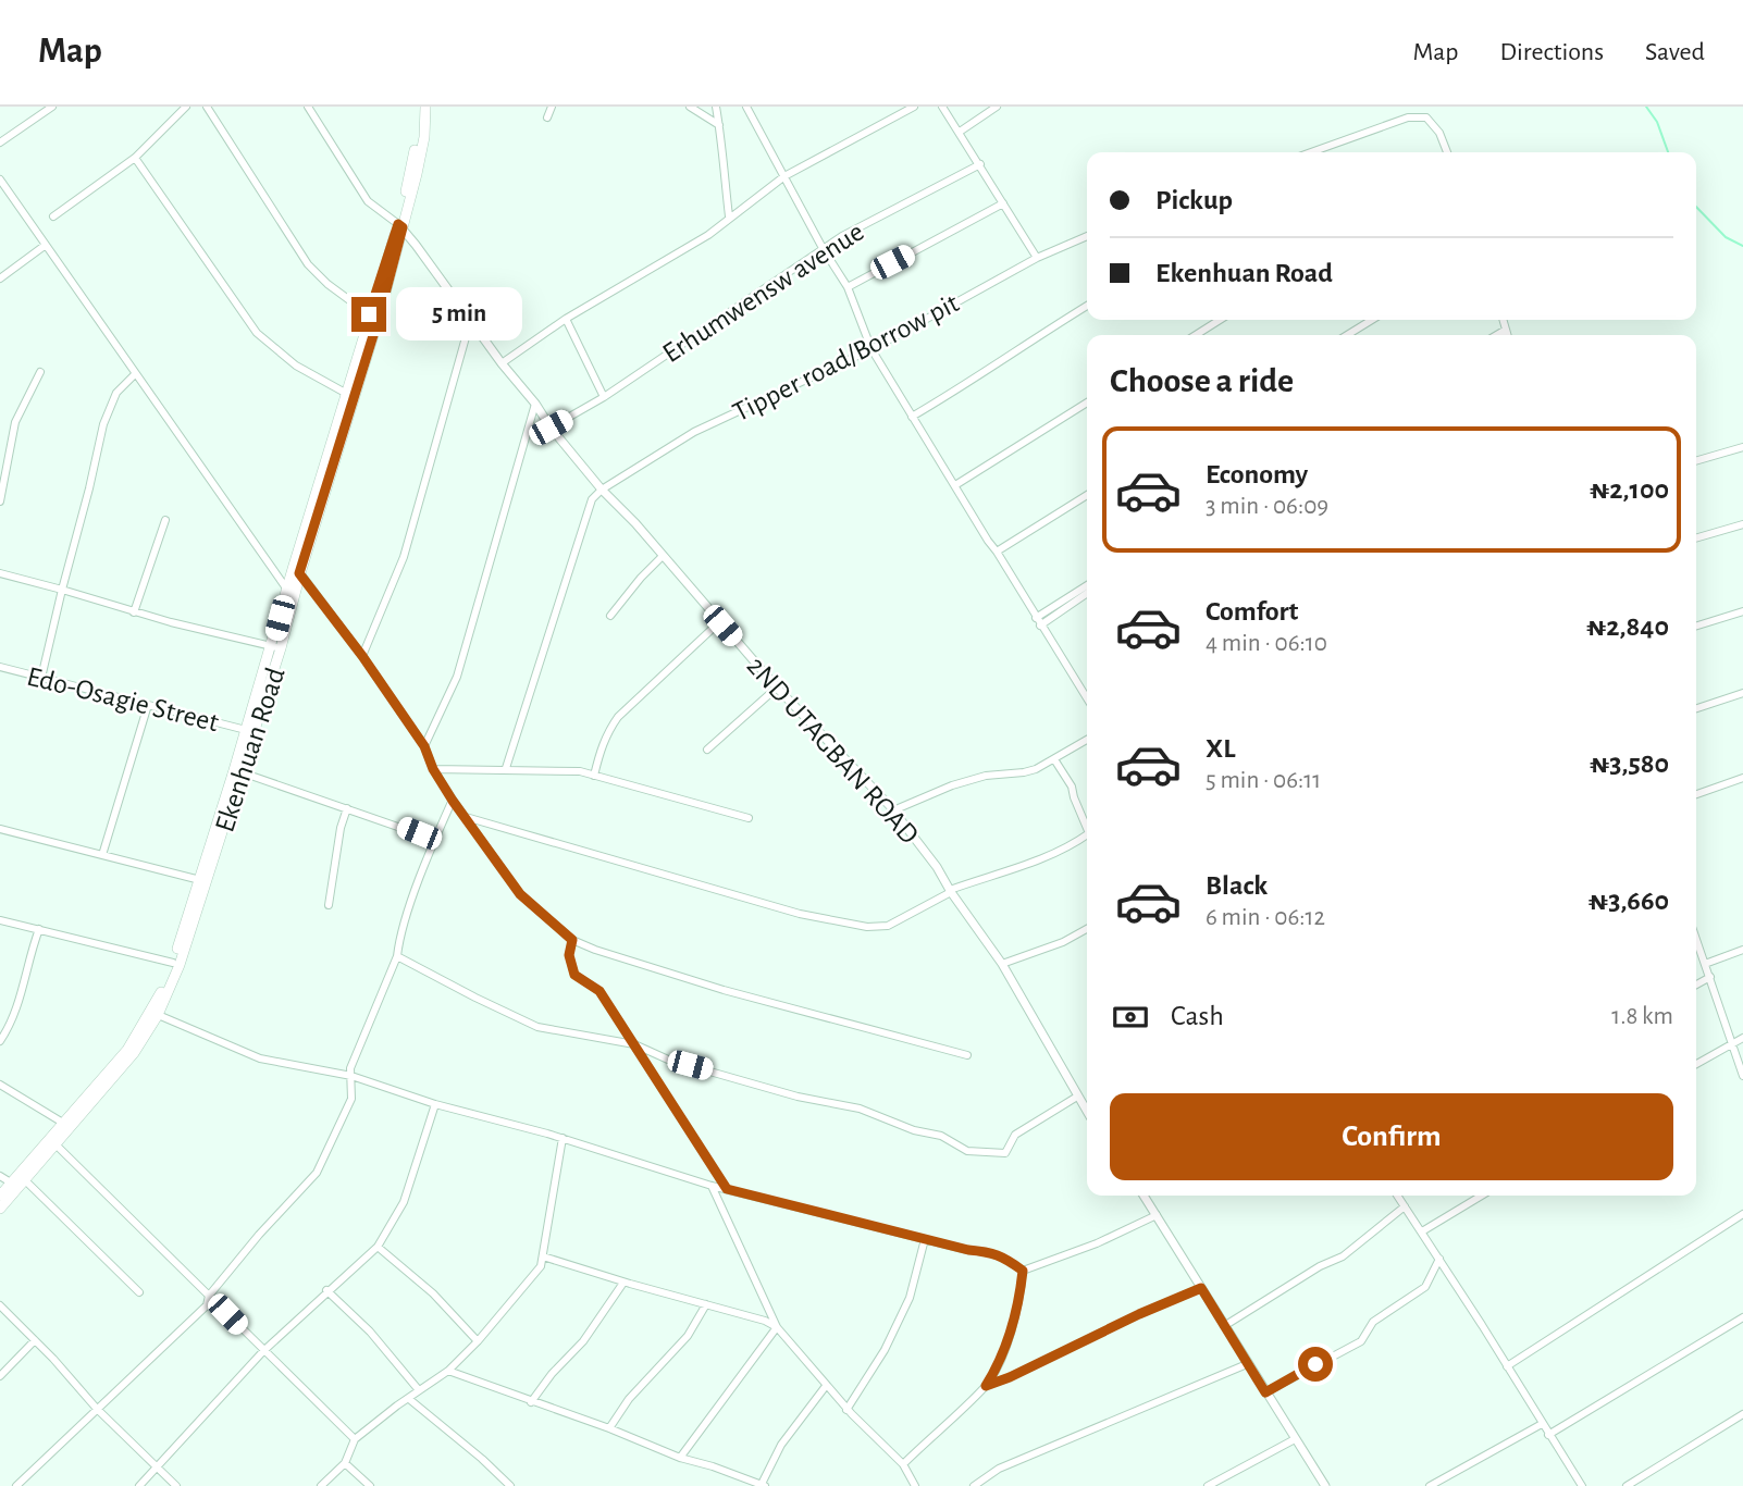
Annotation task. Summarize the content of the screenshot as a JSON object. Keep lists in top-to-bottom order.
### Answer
{
  "streets": {
    "main road": ["Ekenhuan Road"],
    "street": [
      "Erhumwensw avenue",
      "Tipper road/Borrow pit",
      "Edo-Osagie Street",
      "2ND UTAGBAN ROAD"
    ]
  },
  "crossings": [
    ["Erhumwensw avenue", "2ND UTAGBAN ROAD"],
    ["Tipper road/Borrow pit", "2ND UTAGBAN ROAD"],
    ["Edo-Osagie Street", "Ekenhuan Road"],
    ["Ekenhuan Road", "2ND UTAGBAN ROAD"]
  ],
  "page": {
    "header": "Map",
    "nav": ["Map", "Directions", "Saved"],
    "banner": ["Pickup", "Ekenhuan Road"],
    "bubble": "5 min",
    "heading": "Choose a ride",
    "list": [
      {
        "name": "Economy",
        "note": "3 min · 06:09",
        "value": "₦2,100"
      },
      {
        "name": "Comfort",
        "note": "4 min · 06:10",
        "value": "₦2,840"
      },
      {
        "name": "XL",
        "note": "5 min · 06:11",
        "value": "₦3,580"
      },
      {
        "name": "Black",
        "note": "6 min · 06:12",
        "value": "₦3,660"
      }
    ],
    "pay": ["Cash", "1.8 km"],
    "buttons": "Confirm"
  }
}
